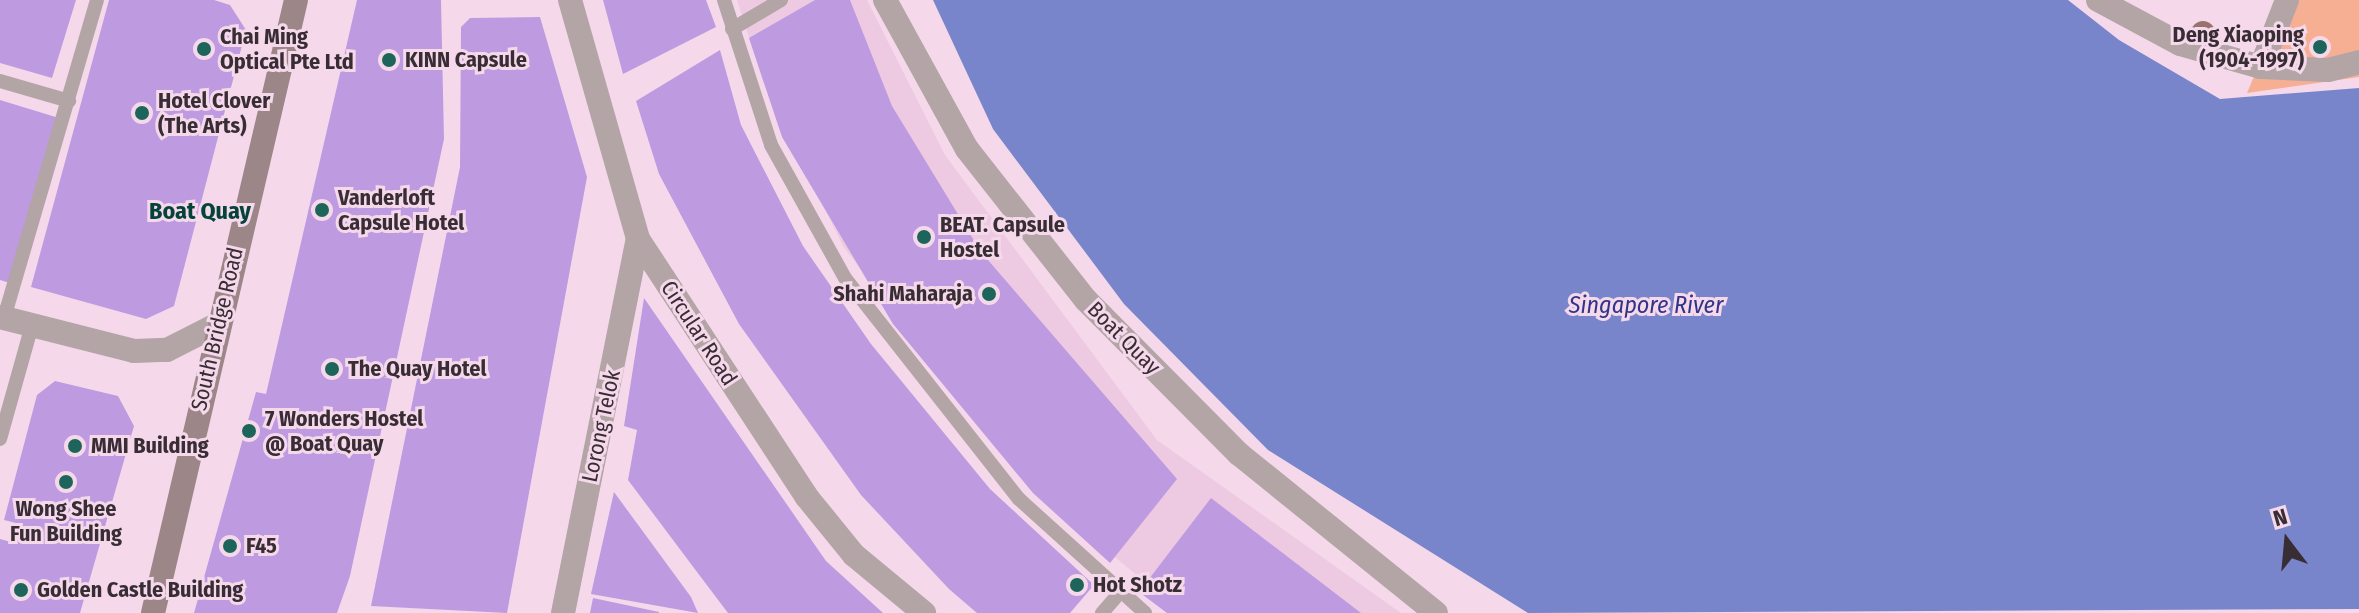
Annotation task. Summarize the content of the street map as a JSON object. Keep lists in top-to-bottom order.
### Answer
{
  "streets": {
    "main road": ["South Bridge Road"],
    "street": ["Circular Road", "Boat Quay", "Lorong Telok"]
  },
  "crossings": [
    ["Circular Road", "Lorong Telok"]
  ],
  "districts": ["Boat Quay"],
  "water": ["Singapore River"],
  "places": [
    "Deng Xiaoping (1904-1997)",
    "Chai Ming Optical Pte Ltd",
    "KINN Capsule",
    "Hotel Clover (The Arts)",
    "Vanderloft Capsule Hotel",
    "BEAT. Capsule Hostel",
    "Shahi Maharaja",
    "The Quay Hotel",
    "7 Wonders Hostel @ Boat Quay",
    "MMI Building",
    "Wong Shee Fun Building",
    "F45",
    "Hot Shotz",
    "Golden Castle Building"
  ],
  "north": "top"
}
